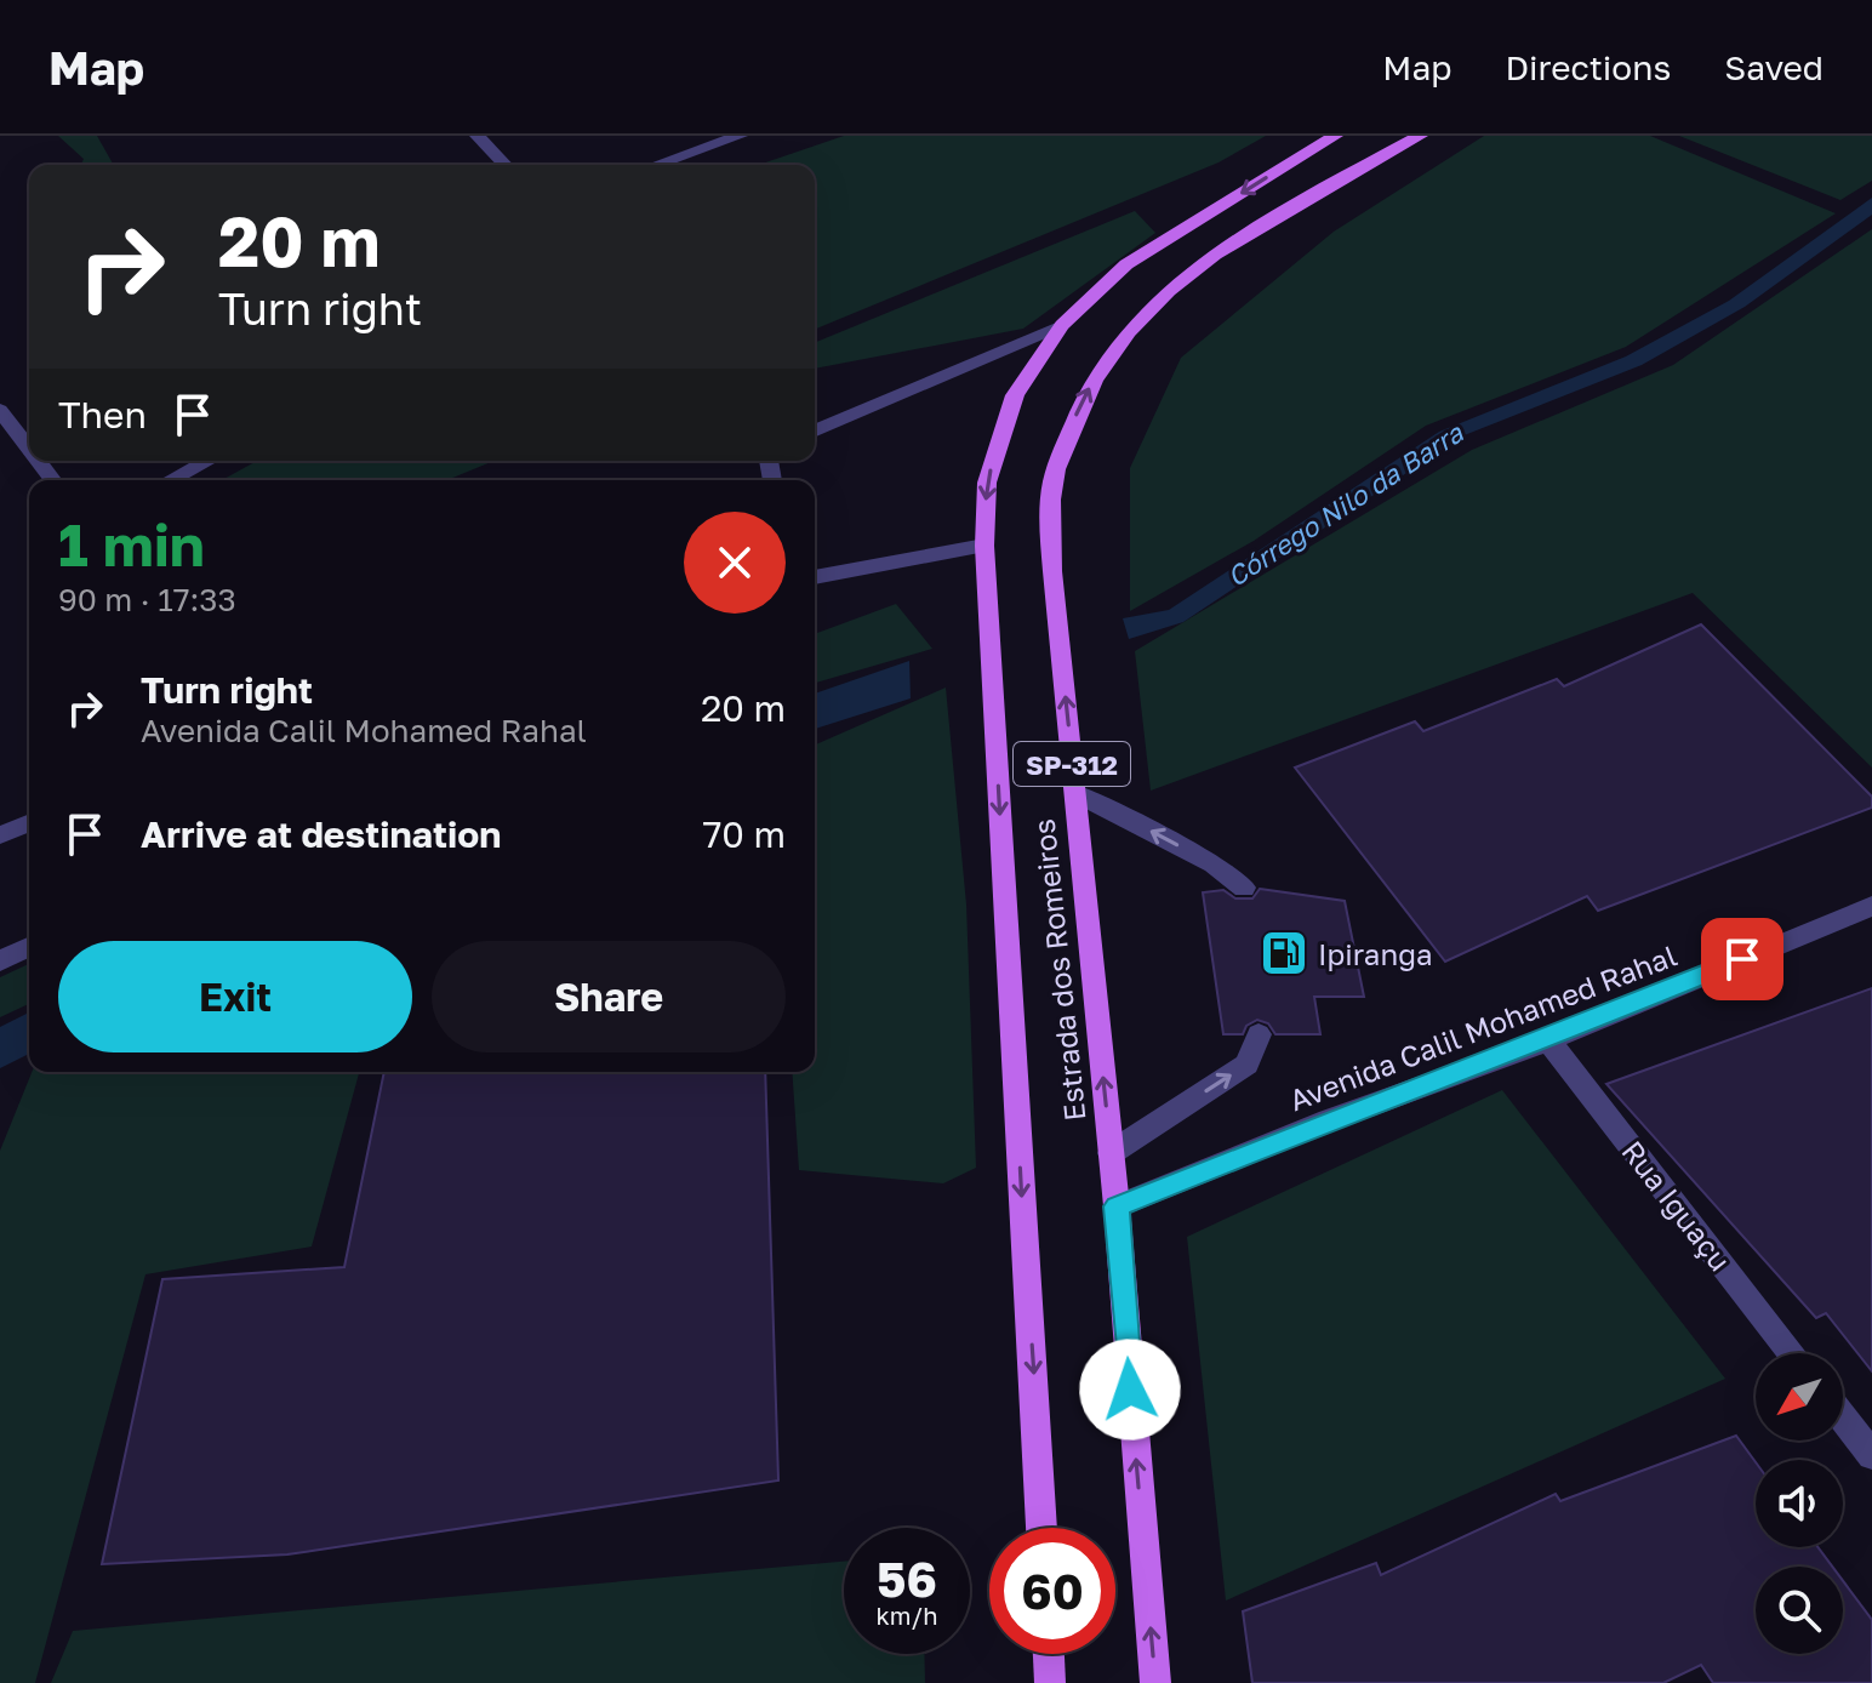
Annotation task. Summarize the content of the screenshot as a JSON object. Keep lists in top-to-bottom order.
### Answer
{
  "streets": {
    "main road": ["SP-312", "Estrada dos Romeiros"],
    "street": ["Avenida Calil Mohamed Rahal", "Rua Iguaçu"]
  },
  "crossings": [
    ["Estrada dos Romeiros", "Avenida Calil Mohamed Rahal"],
    ["Avenida Calil Mohamed Rahal", "Rua Iguaçu"]
  ],
  "water": ["Córrego Nilo da Barra"],
  "places": {
    "fuel station": ["Ipiranga"]
  },
  "north": "bottom left",
  "page": {
    "header": "Map",
    "nav": ["Map", "Directions", "Saved"],
    "turn": ["20 m", "Turn right"],
    "then": "Then",
    "heading": ["1 min", "90 m · 17:33"],
    "list": [
      {
        "name": "Turn right",
        "note": "Avenida Calil Mohamed Rahal",
        "value": "20 m"
      },
      {
        "name": "Arrive at destination",
        "value": "70 m"
      }
    ],
    "buttons": ["Exit", "Share"],
    "speed": "56 km/h",
    "limit": "60"
  }
}
